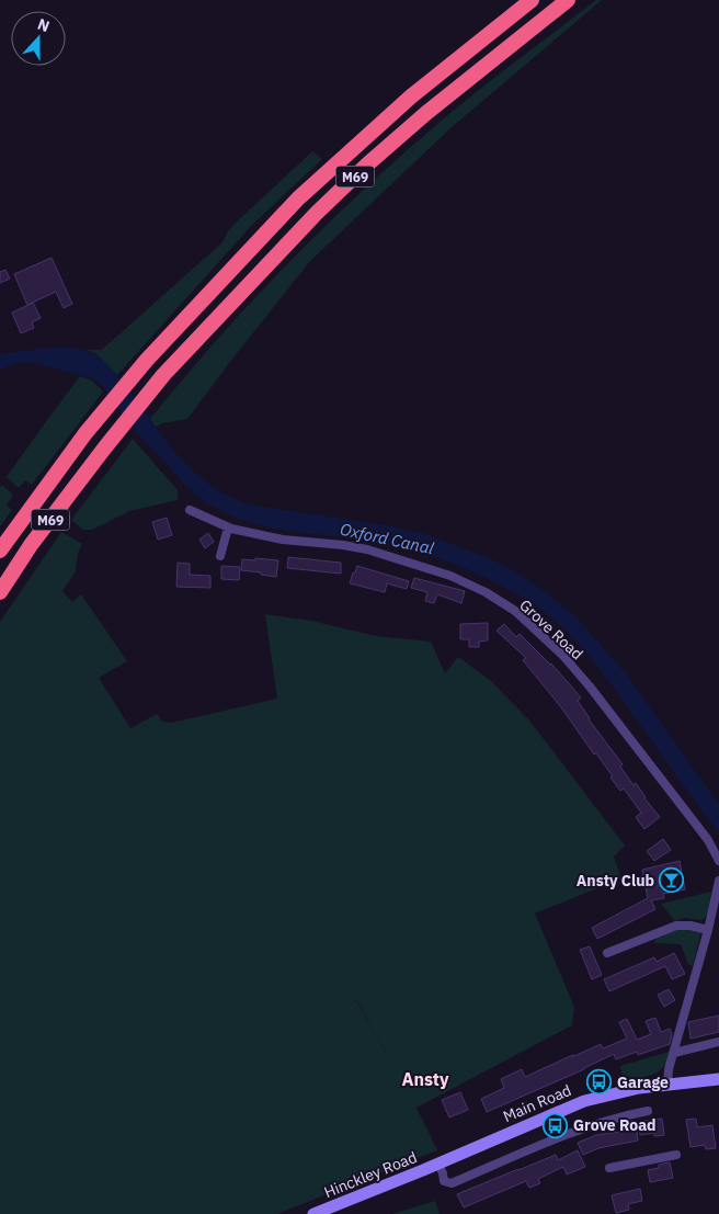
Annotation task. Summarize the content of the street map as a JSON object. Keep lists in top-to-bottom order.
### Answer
{
  "streets": {
    "highway": ["M69"],
    "main road": ["Main Road", "Hinckley Road"],
    "street": ["Grove Road"]
  },
  "crossings": [
    ["Main Road", "Hinckley Road"]
  ],
  "districts": ["Ansty"],
  "water": ["Oxford Canal"],
  "places": {
    "bar": ["Ansty Club"],
    "bus stop": ["Garage", "Grove Road"]
  },
  "north": "top"
}
